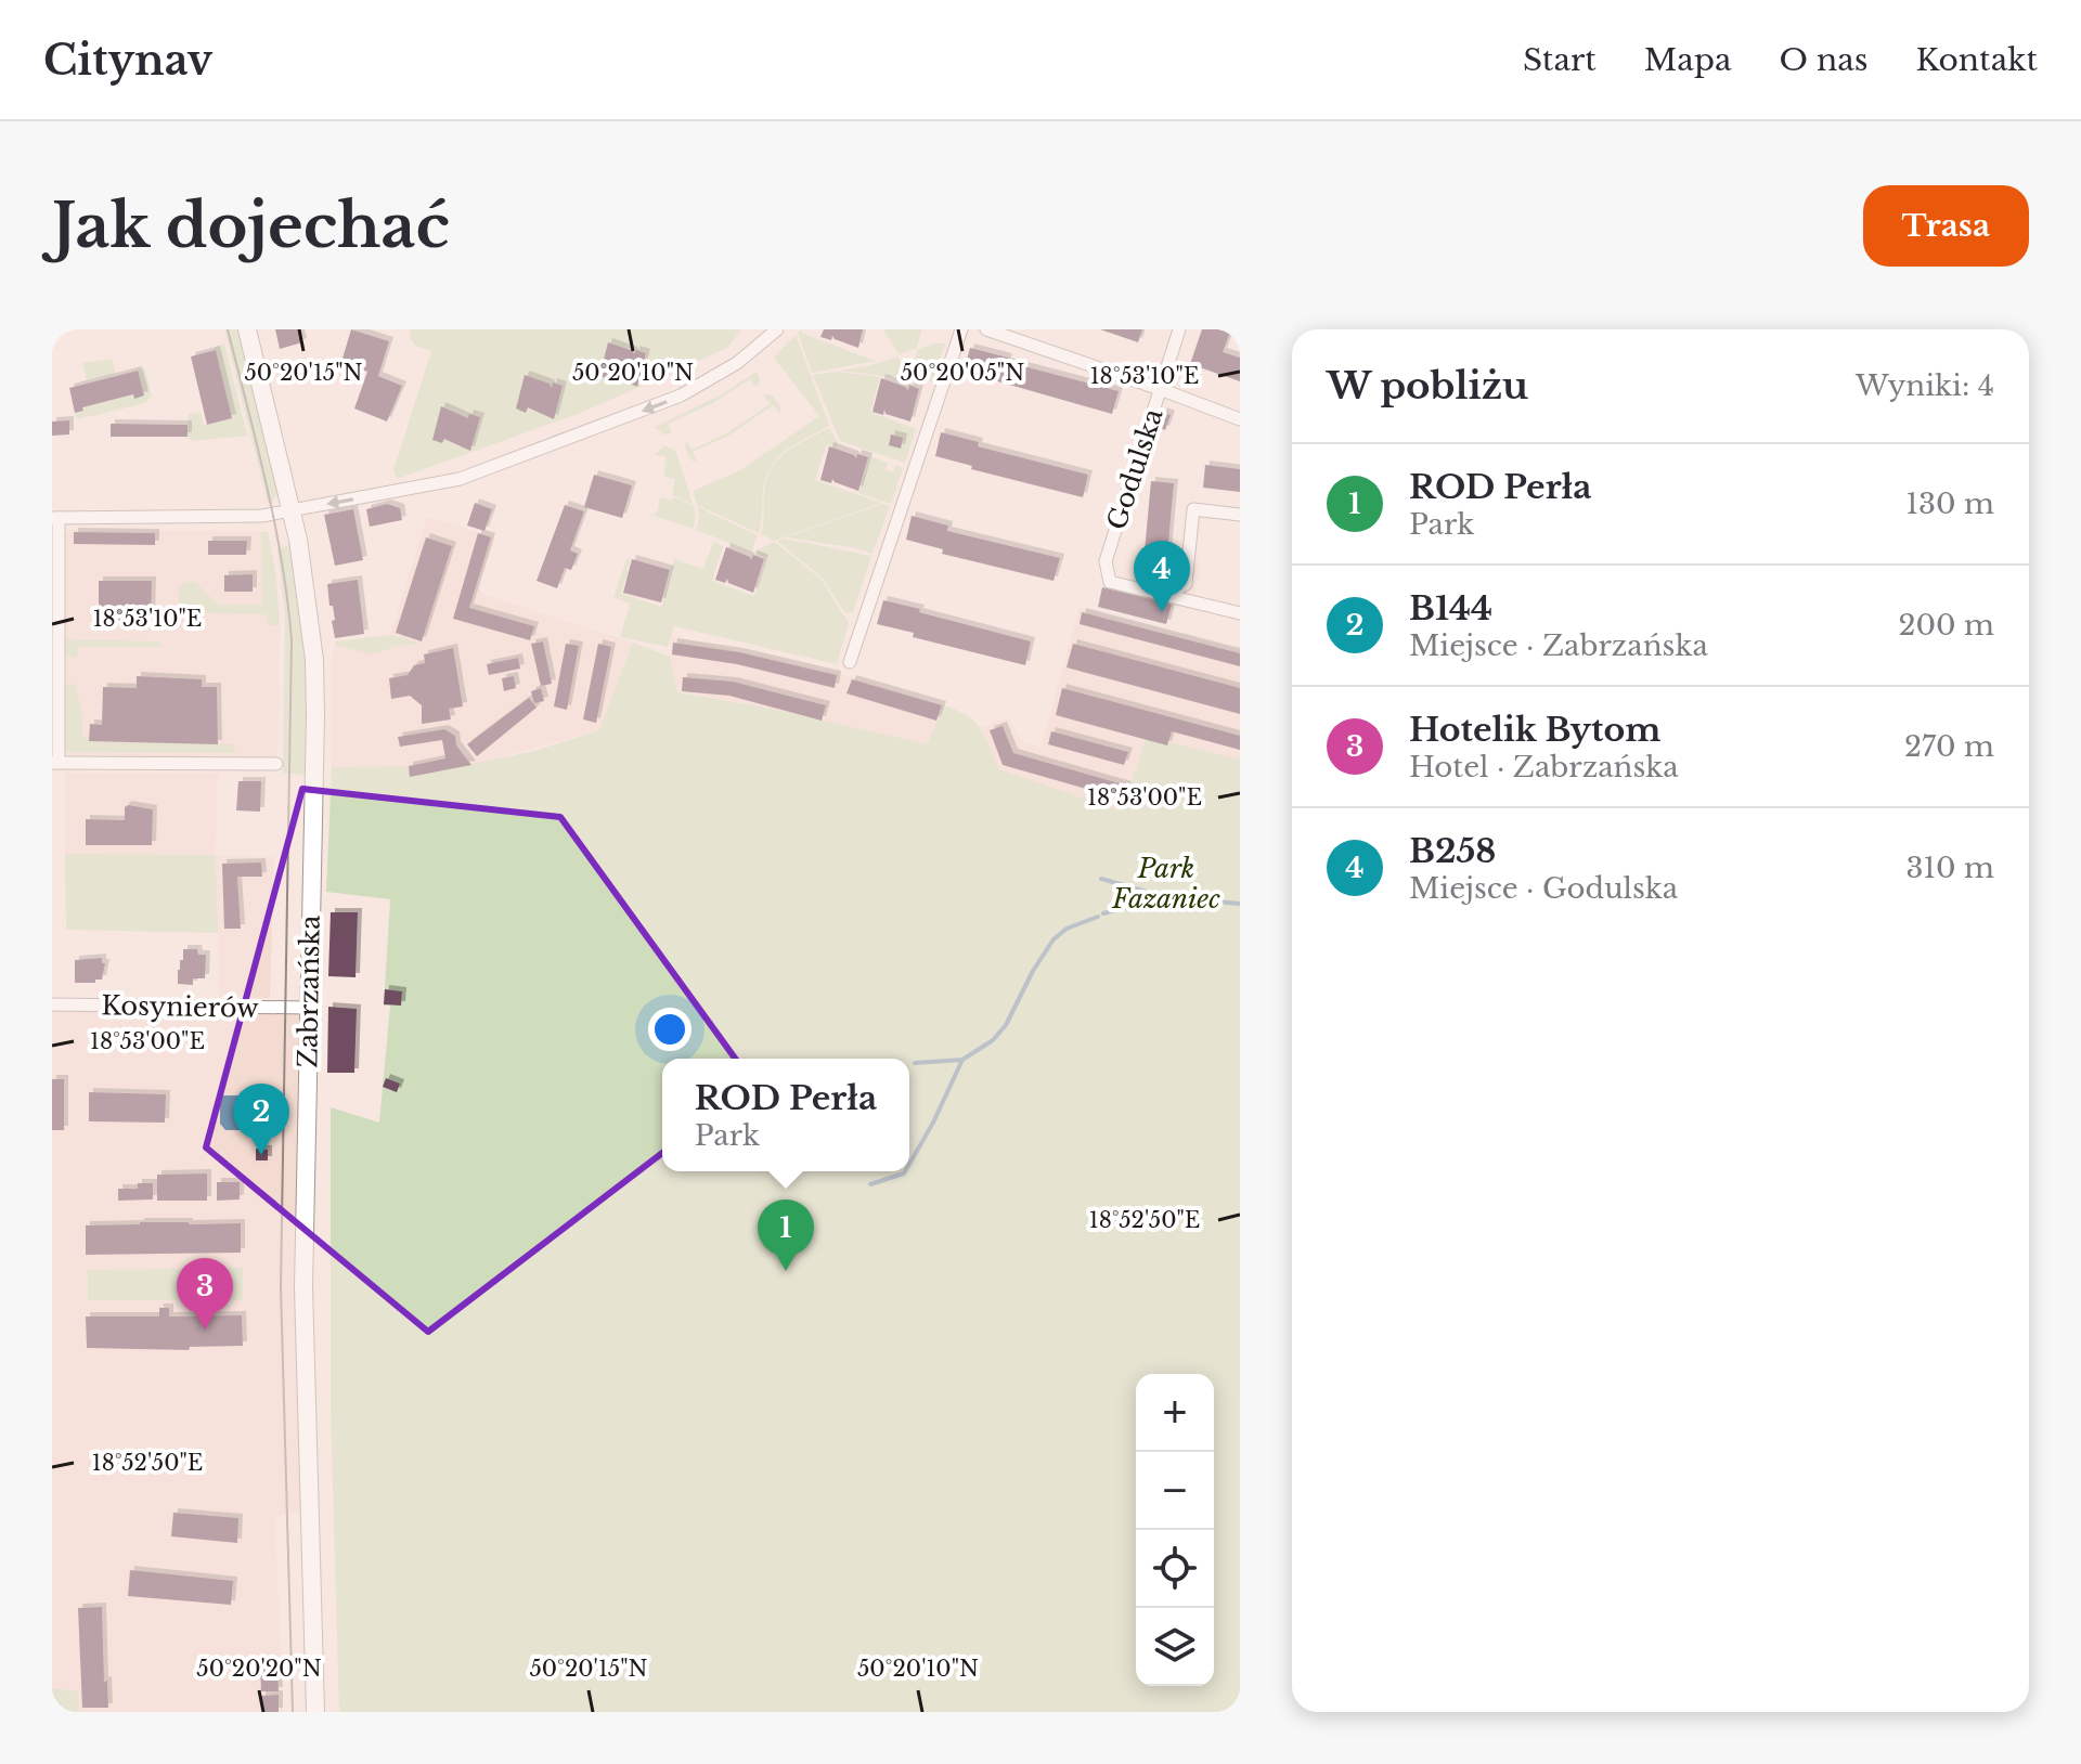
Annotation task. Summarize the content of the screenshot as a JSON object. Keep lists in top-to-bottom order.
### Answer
{
  "streets": {
    "street": ["Godulska", "Zabrzańska", "Kosynierów"]
  },
  "crossings": [
    ["Zabrzańska", "Kosynierów"]
  ],
  "parks": ["Park Fazaniec"],
  "page": {
    "header": "Citynav",
    "nav": [
      "Start",
      "Mapa",
      "O nas",
      "Kontakt"
    ],
    "buttons": "Trasa",
    "title": "Jak dojechać",
    "heading": ["W pobliżu", "Wyniki: 4"],
    "list": [
      {
        "mark": "1",
        "name": "ROD Perła",
        "note": "Park",
        "value": "130 m"
      },
      {
        "mark": "2",
        "name": "B144",
        "note": "Miejsce · Zabrzańska",
        "value": "200 m"
      },
      {
        "mark": "3",
        "name": "Hotelik Bytom",
        "note": "Hotel · Zabrzańska",
        "value": "270 m"
      },
      {
        "mark": "4",
        "name": "B258",
        "note": "Miejsce · Godulska",
        "value": "310 m"
      }
    ],
    "pins": [
      "4",
      "2",
      "1",
      "3"
    ],
    "popup": ["ROD Perła", "Park"],
    "map_buttons": ["+", "−"]
  },
  "coordinates": [
    "50°20'15\"N",
    "50°20'10\"N",
    "50°20'05\"N",
    "18°53'10\"E",
    "18°53'00\"E",
    "18°52'50\"E",
    "50°20'20\"N"
  ]
}
